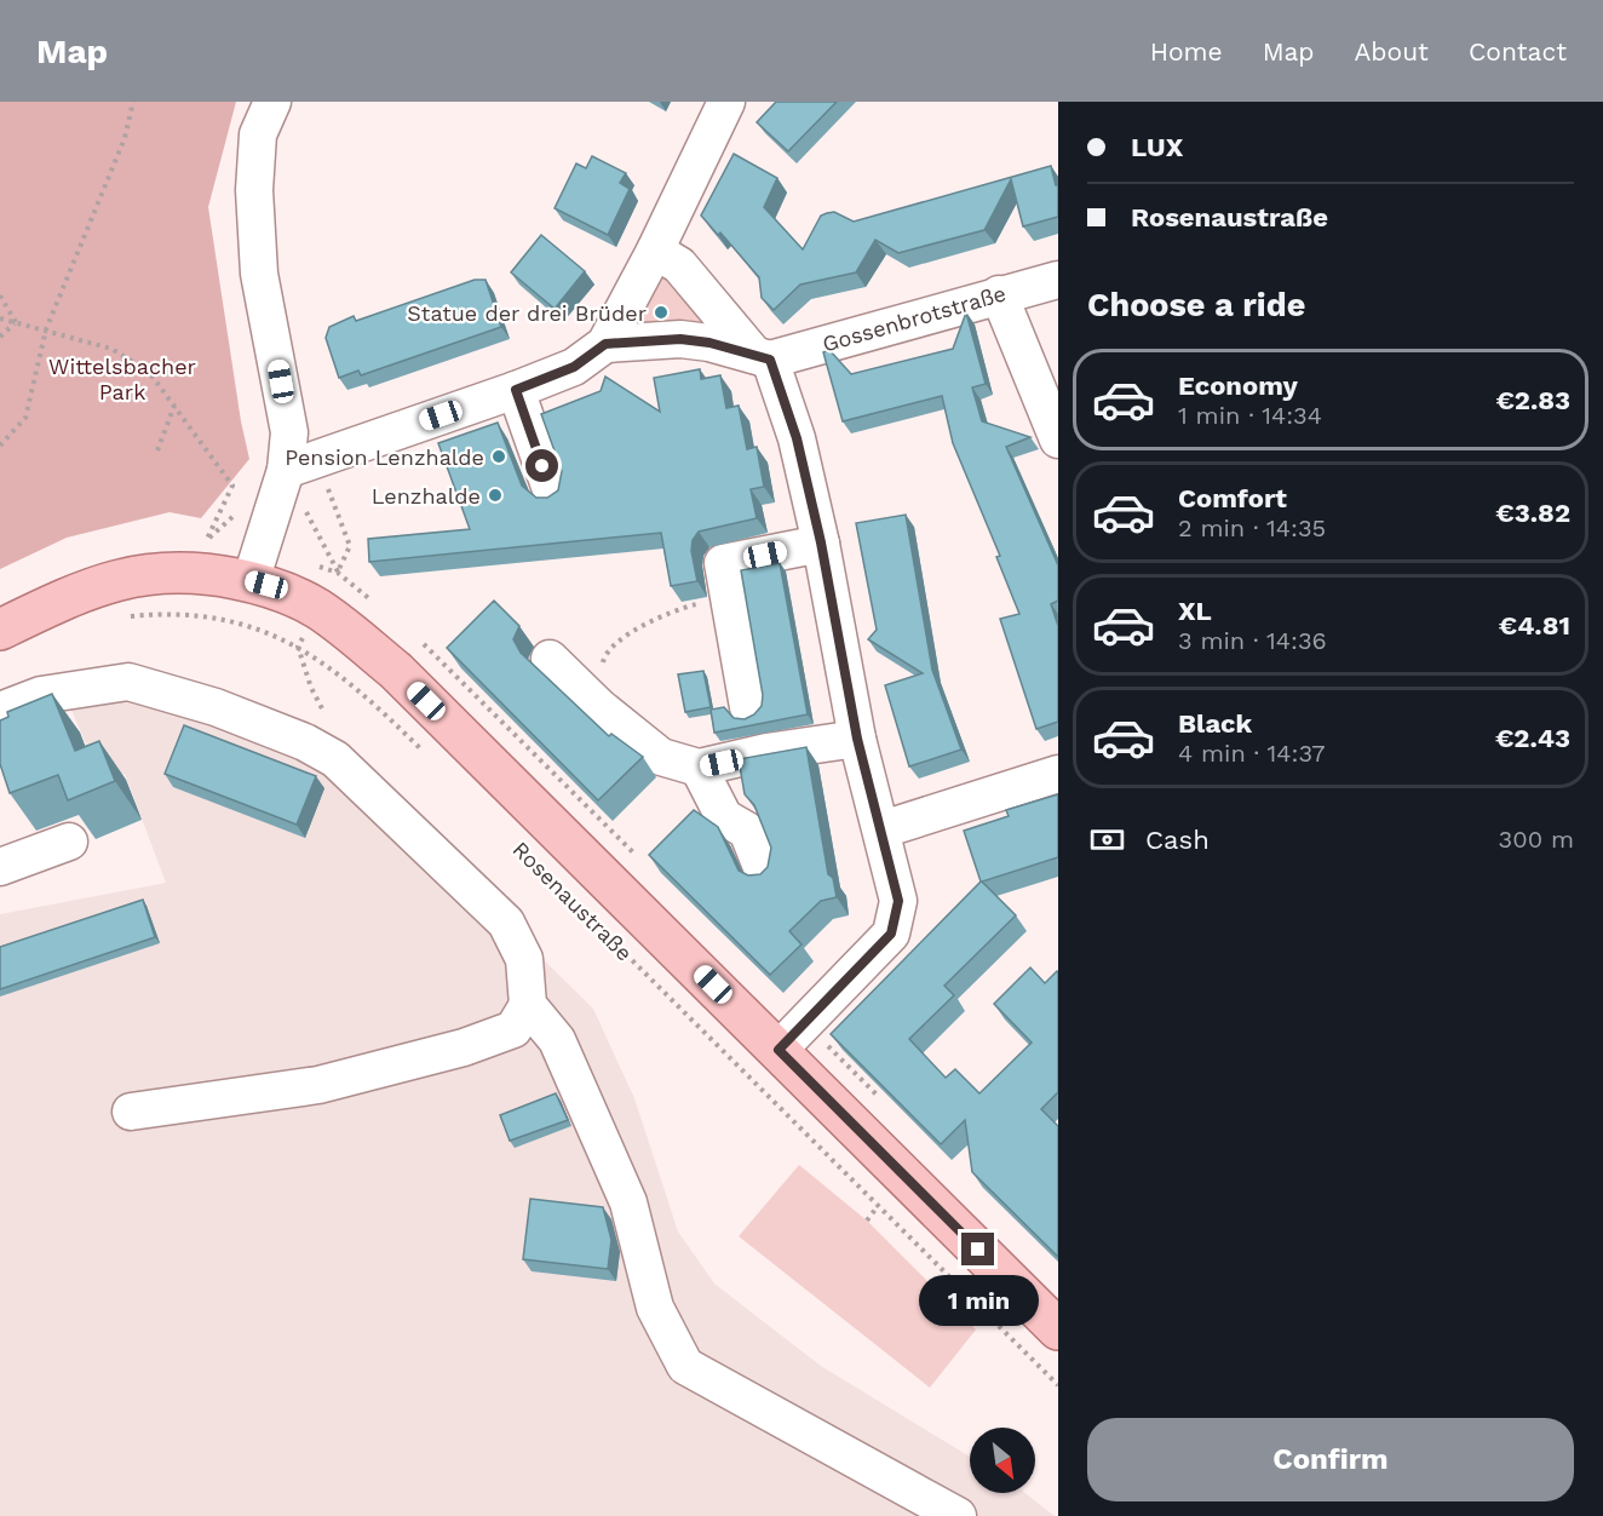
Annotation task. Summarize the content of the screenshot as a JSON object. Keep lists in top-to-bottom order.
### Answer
{
  "streets": {
    "main road": ["Rosenaustraße"],
    "street": ["Gossenbrotstraße"]
  },
  "parks": ["Wittelsbacher Park"],
  "places": ["Statue der drei Brüder", "Pension Lenzhalde", "Lenzhalde"],
  "north": "bottom right",
  "page": {
    "header": "Map",
    "nav": [
      "Home",
      "Map",
      "About",
      "Contact"
    ],
    "banner": ["LUX", "Rosenaustraße"],
    "heading": "Choose a ride",
    "list": [
      {
        "name": "Economy",
        "note": "1 min · 14:34",
        "value": "€2.83"
      },
      {
        "name": "Comfort",
        "note": "2 min · 14:35",
        "value": "€3.82"
      },
      {
        "name": "XL",
        "note": "3 min · 14:36",
        "value": "€4.81"
      },
      {
        "name": "Black",
        "note": "4 min · 14:37",
        "value": "€2.43"
      }
    ],
    "pay": ["Cash", "300 m"],
    "bubble": "1 min",
    "buttons": "Confirm"
  }
}
